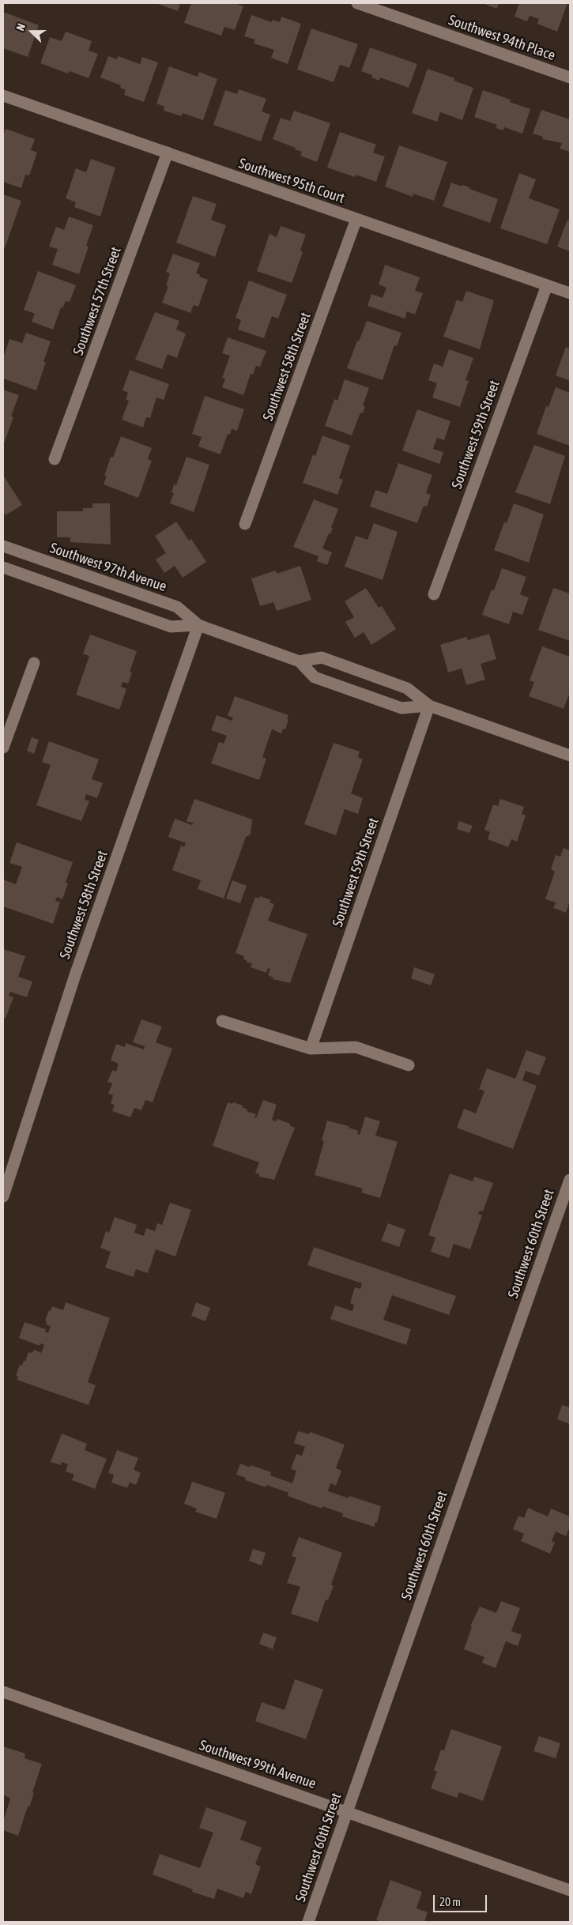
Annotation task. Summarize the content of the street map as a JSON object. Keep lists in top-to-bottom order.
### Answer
{
  "streets": {
    "street": [
      "Southwest 94th Place",
      "Southwest 95th Court",
      "Southwest 57th Street",
      "Southwest 58th Street",
      "Southwest 59th Street",
      "Southwest 97th Avenue",
      "Southwest 60th Street",
      "Southwest 99th Avenue"
    ]
  },
  "crossings": [
    ["Southwest 95th Court", "Southwest 57th Street"],
    ["Southwest 95th Court", "Southwest 58th Street"],
    ["Southwest 95th Court", "Southwest 59th Street"],
    ["Southwest 58th Street", "Southwest 97th Avenue"],
    ["Southwest 59th Street", "Southwest 97th Avenue"],
    ["Southwest 60th Street", "Southwest 99th Avenue"]
  ],
  "scale_bar": "20 m",
  "north": "left"
}
